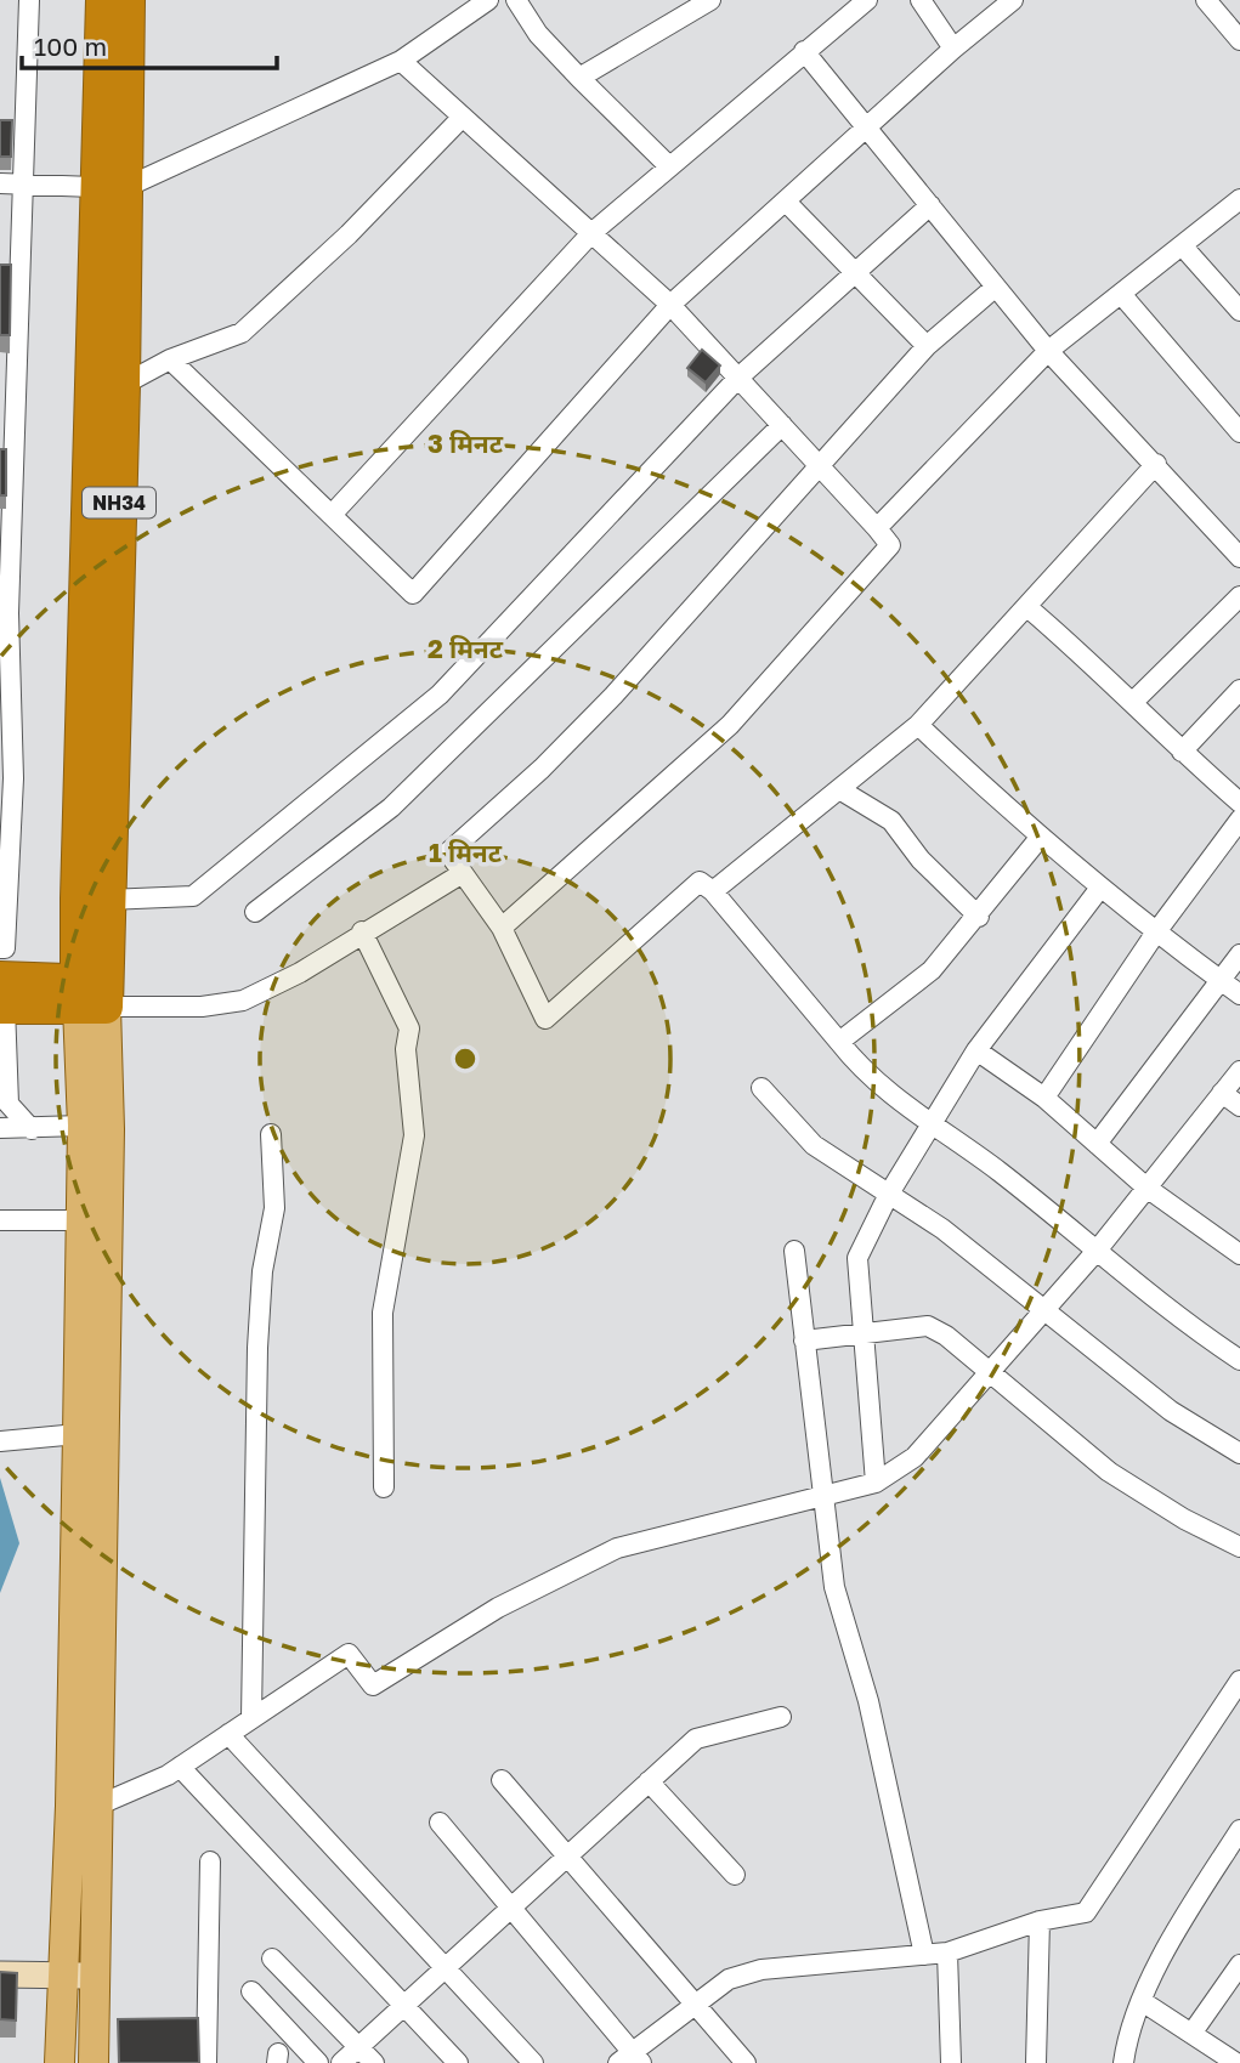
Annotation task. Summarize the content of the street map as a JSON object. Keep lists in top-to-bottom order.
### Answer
{
  "streets": {
    "highway": ["NH34"]
  },
  "scale_bar": "100 m",
  "rings": ["3 मिनट", "2 मिनट", "1 मिनट"]
}
